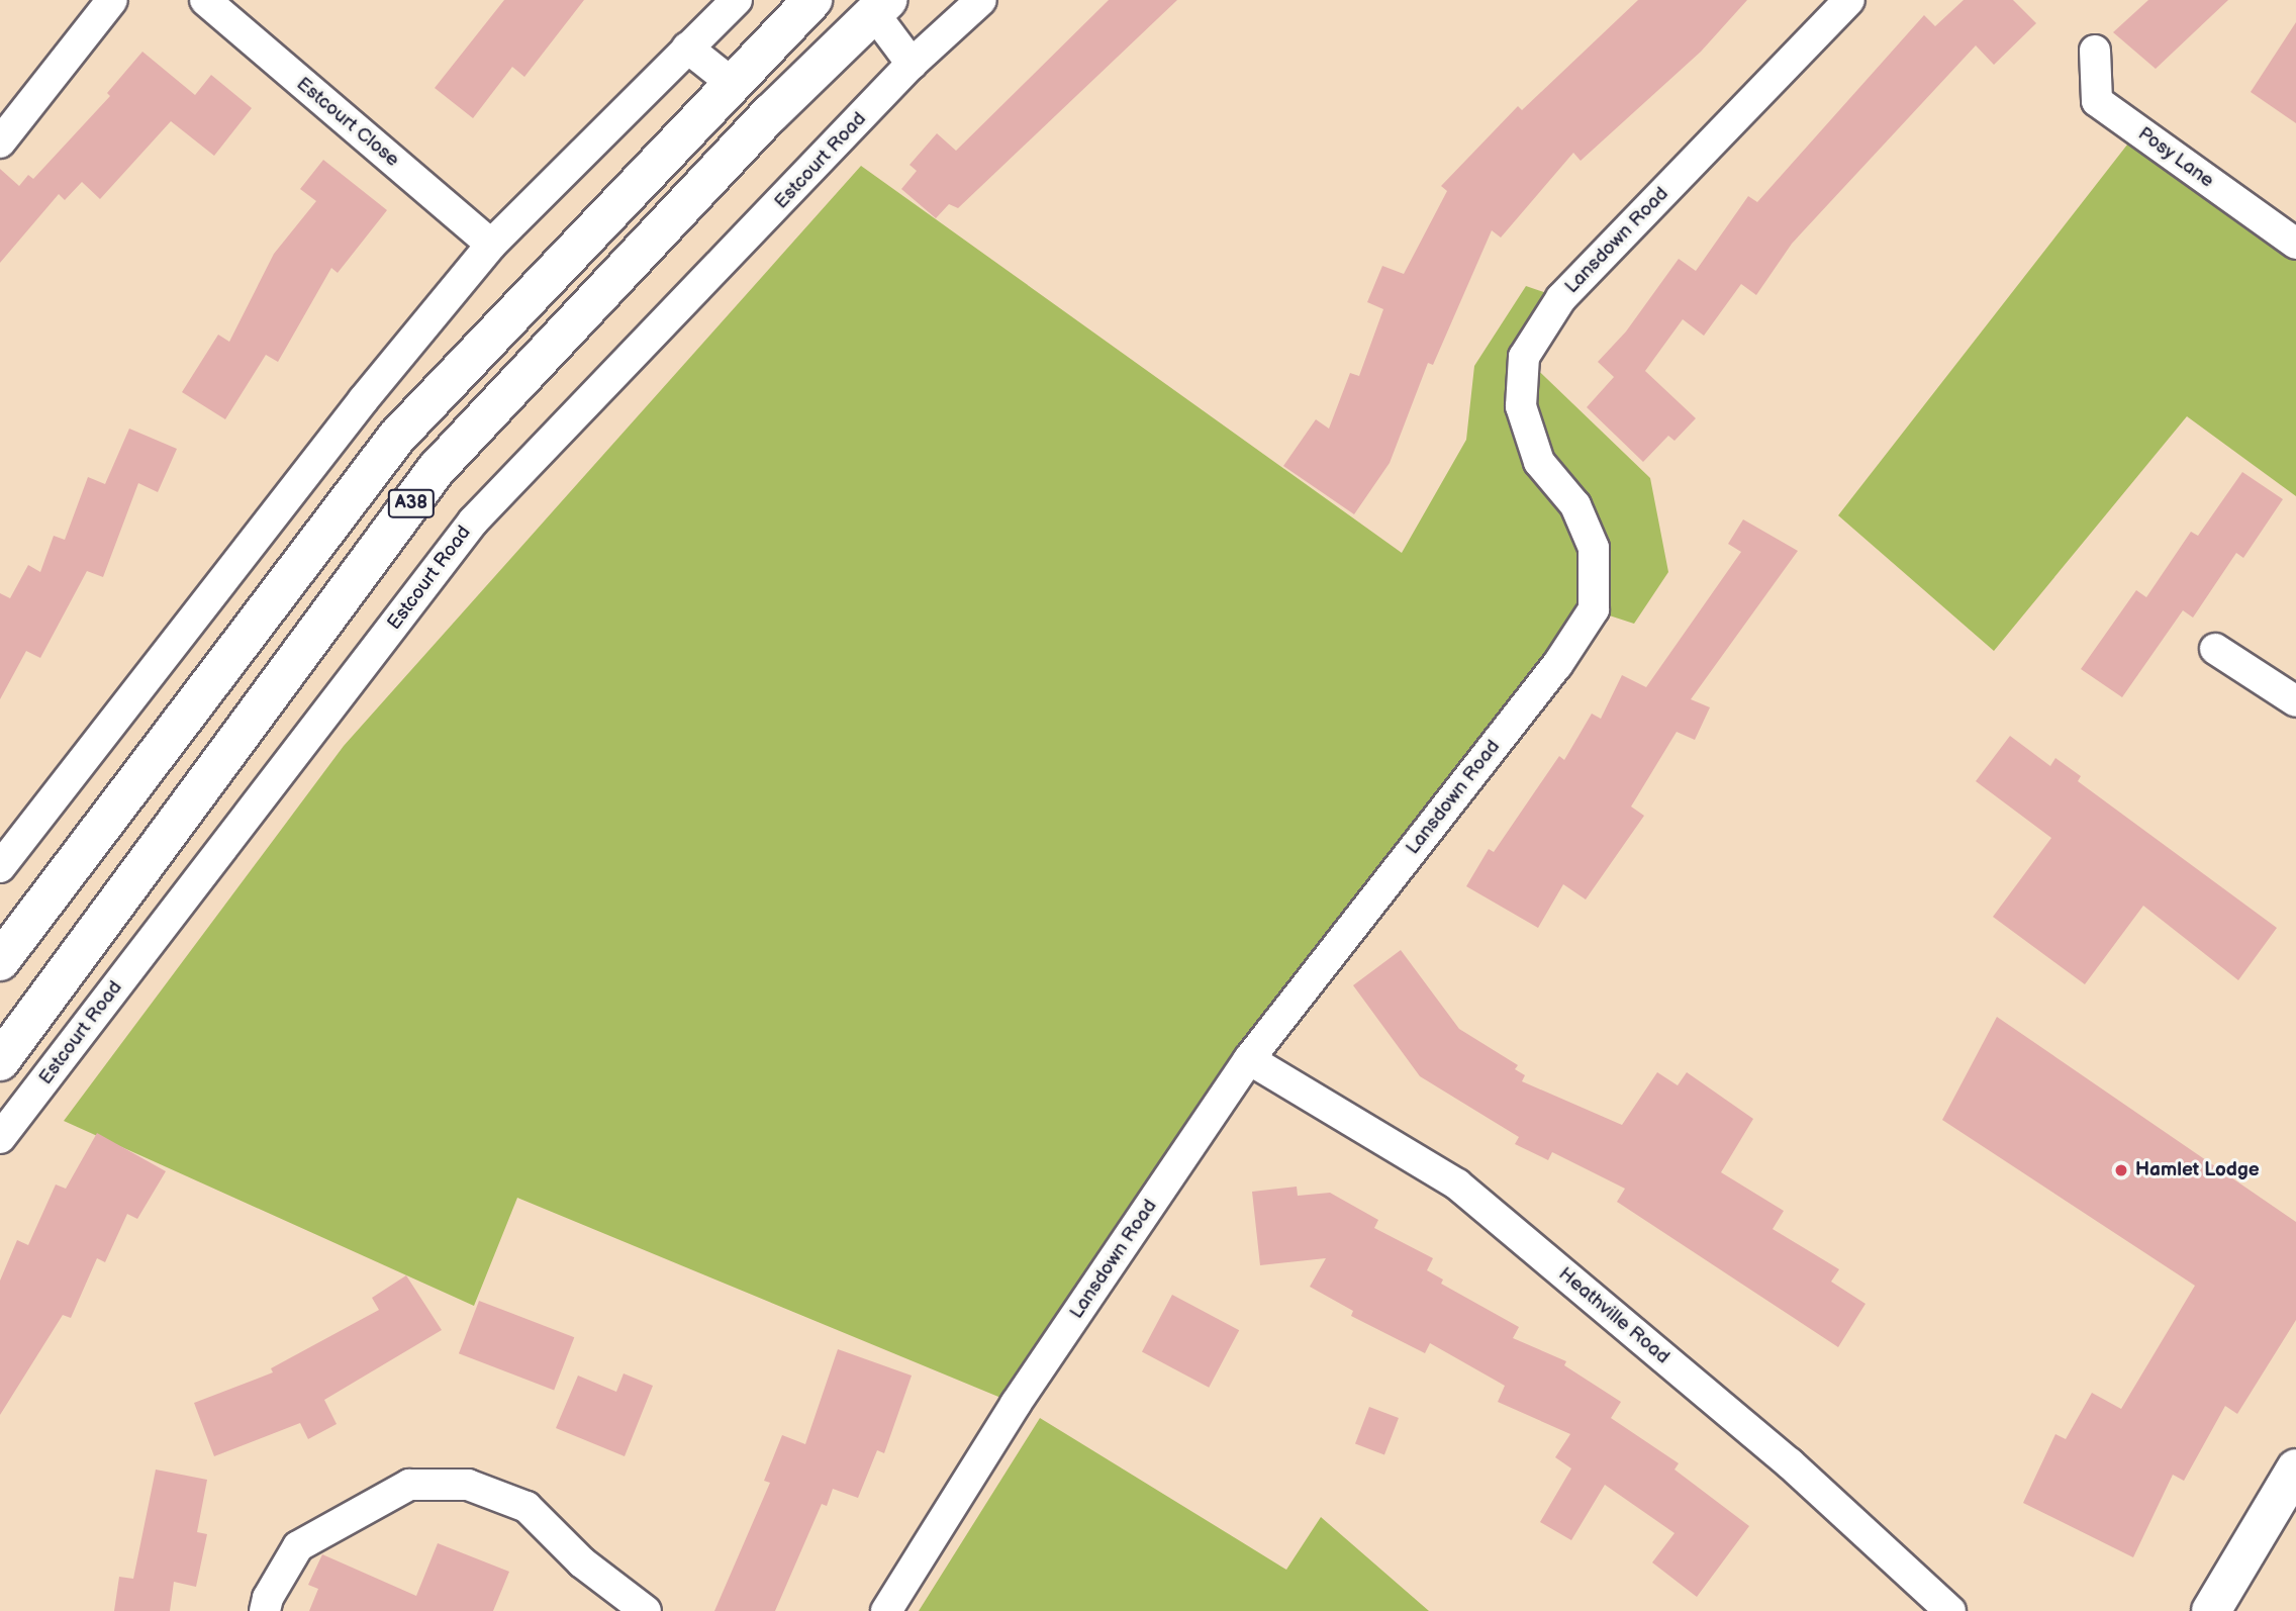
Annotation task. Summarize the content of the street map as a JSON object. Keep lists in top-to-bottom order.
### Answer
{
  "streets": {
    "main road": ["A38"],
    "street": [
      "Estcourt Close",
      "Posy Lane",
      "Estcourt Road",
      "Lansdown Road",
      "Heathville Road"
    ]
  },
  "crossings": [
    ["Lansdown Road", "Heathville Road"]
  ],
  "places": ["Hamlet Lodge"]
}
